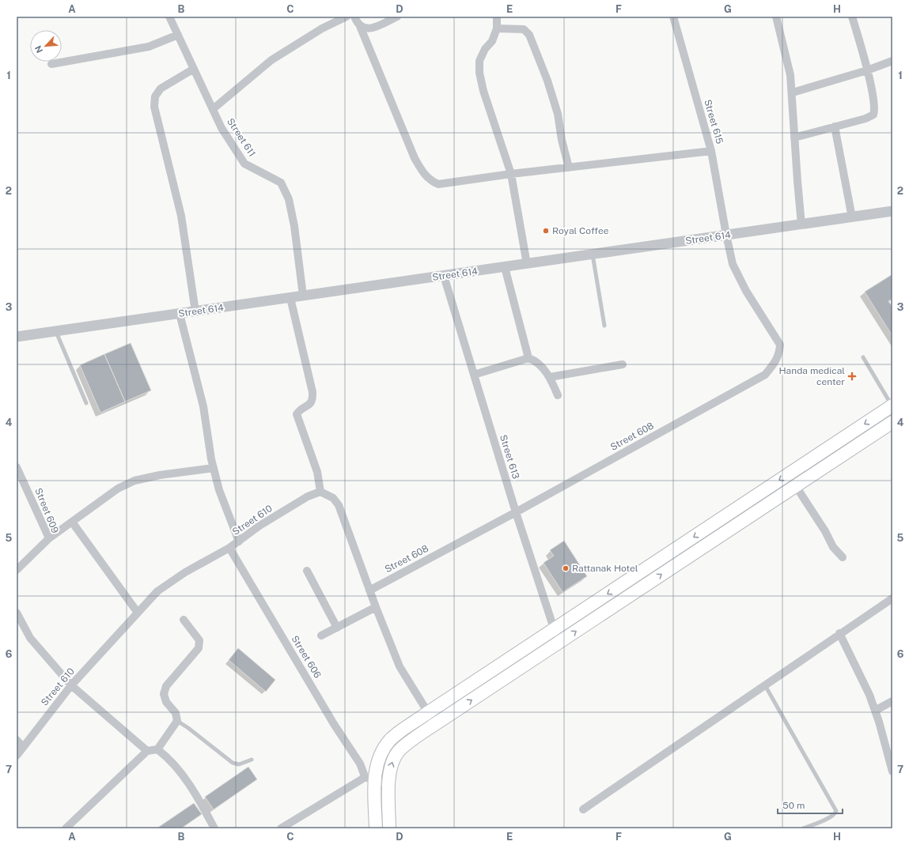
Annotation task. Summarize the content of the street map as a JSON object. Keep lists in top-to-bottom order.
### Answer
{
  "streets": {
    "street": [
      "Street 615",
      "Street 611",
      "Street 614",
      "Street 608",
      "Street 613",
      "Street 609",
      "Street 610",
      "Street 606"
    ]
  },
  "crossings": [
    ["Street 615", "Street 614"],
    ["Street 615", "Street 608"],
    ["Street 611", "Street 614"],
    ["Street 614", "Street 608"],
    ["Street 614", "Street 613"],
    ["Street 608", "Street 613"],
    ["Street 610", "Street 606"]
  ],
  "places": {
    "other": ["Royal Coffee", "Rattanak Hotel"],
    "health": ["Handa medical center"]
  },
  "scale_bar": "50 m",
  "north": "bottom left",
  "grid": {
    "columns": [
      "A",
      "B",
      "C",
      "D",
      "E",
      "F",
      "G",
      "H"
    ],
    "rows": [
      "1",
      "2",
      "3",
      "4",
      "5",
      "6",
      "7"
    ]
  }
}
